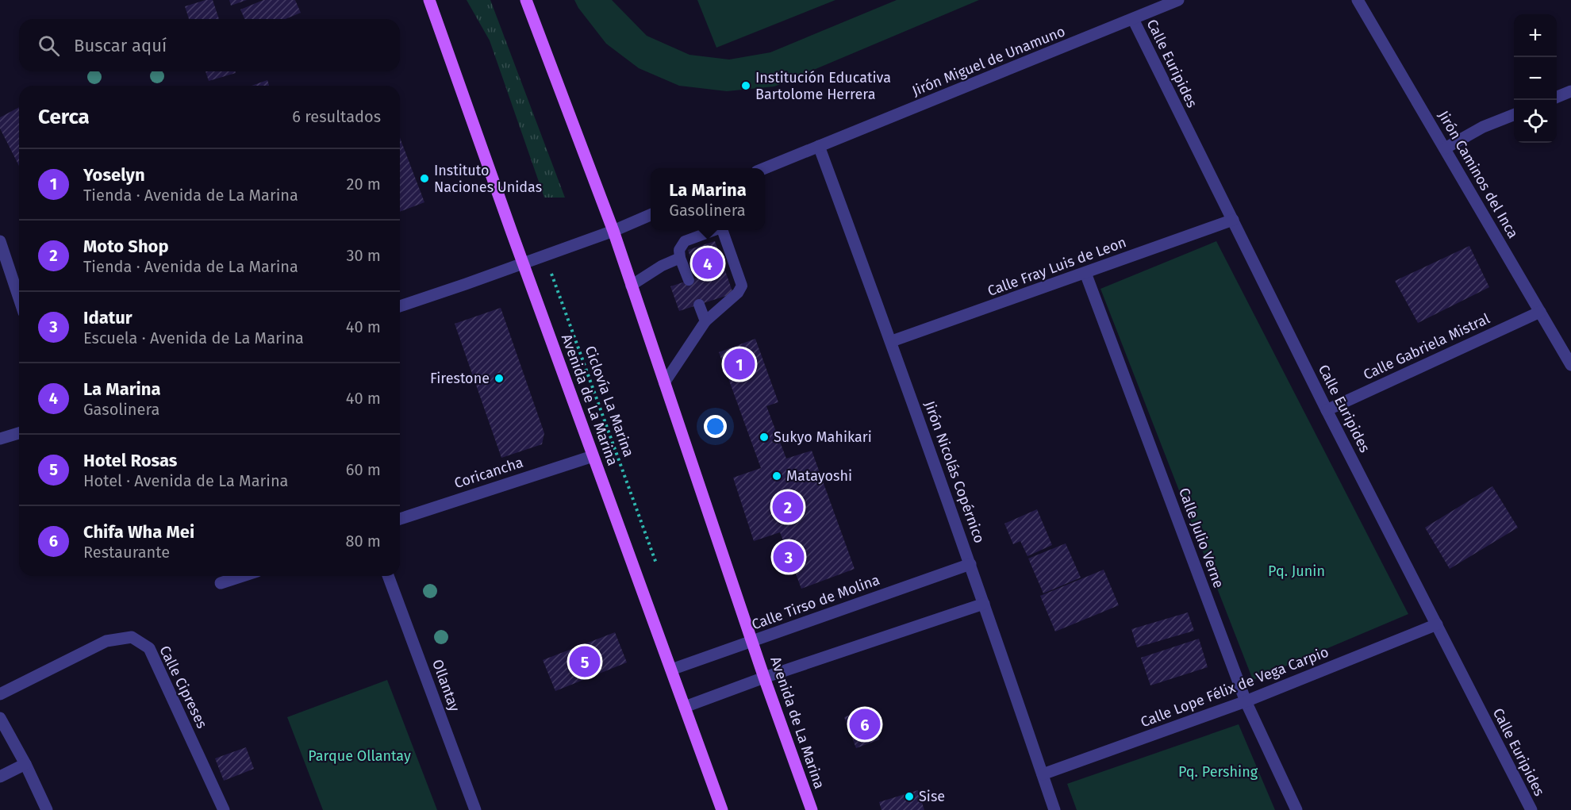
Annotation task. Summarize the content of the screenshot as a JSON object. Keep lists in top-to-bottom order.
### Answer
{
  "streets": {
    "main road": ["Avenida de La Marina"],
    "street": [
      "Jirón Miguel de Unamuno",
      "Calle Euripides",
      "Jirón Caminos del Inca",
      "Calle Fray Luis de Leon",
      "Calle Gabriela Mistral",
      "Jirón Nicolás Copérnico",
      "Coricancha",
      "Calle Julio Verne",
      "Calle Tirso de Molina",
      "Ollantay",
      "Calle Cipreses",
      "Calle Lope Félix de Vega Carpio"
    ],
    "path": ["Ciclovía La Marina"]
  },
  "crossings": [
    ["Jirón Miguel de Unamuno", "Calle Euripides"],
    ["Jirón Miguel de Unamuno", "Jirón Nicolás Copérnico"],
    ["Calle Euripides", "Calle Fray Luis de Leon"],
    ["Calle Euripides", "Calle Gabriela Mistral"],
    ["Calle Euripides", "Calle Lope Félix de Vega Carpio"],
    ["Jirón Caminos del Inca", "Calle Gabriela Mistral"],
    ["Calle Fray Luis de Leon", "Jirón Nicolás Copérnico"],
    ["Calle Fray Luis de Leon", "Calle Julio Verne"],
    ["Avenida de La Marina", "Coricancha"],
    ["Avenida de La Marina", "Calle Tirso de Molina"],
    ["Jirón Nicolás Copérnico", "Calle Tirso de Molina"],
    ["Jirón Nicolás Copérnico", "Calle Lope Félix de Vega Carpio"],
    ["Calle Julio Verne", "Calle Lope Félix de Vega Carpio"]
  ],
  "parks": ["Pq. Junin", "Parque Ollantay", "Pq. Pershing"],
  "places": [
    "Institución Educativa Bartolome Herrera",
    "Instituto Naciones Unidas",
    "Firestone",
    "Sukyo Mahikari",
    "Matayoshi",
    "Sise"
  ],
  "page": {
    "map_buttons": ["+", "−"],
    "search": "Buscar aquí",
    "heading": ["Cerca", "6 resultados"],
    "list": [
      {
        "mark": "1",
        "name": "Yoselyn",
        "note": "Tienda · Avenida de La Marina",
        "value": "20 m"
      },
      {
        "mark": "2",
        "name": "Moto Shop",
        "note": "Tienda · Avenida de La Marina",
        "value": "30 m"
      },
      {
        "mark": "3",
        "name": "Idatur",
        "note": "Escuela · Avenida de La Marina",
        "value": "40 m"
      },
      {
        "mark": "4",
        "name": "La Marina",
        "note": "Gasolinera",
        "value": "40 m"
      },
      {
        "mark": "5",
        "name": "Hotel Rosas",
        "note": "Hotel · Avenida de La Marina",
        "value": "60 m"
      },
      {
        "mark": "6",
        "name": "Chifa Wha Mei",
        "note": "Restaurante",
        "value": "80 m"
      }
    ],
    "popup": ["La Marina", "Gasolinera"],
    "pins": [
      "4",
      "1",
      "2",
      "3",
      "5",
      "6"
    ]
  }
}
